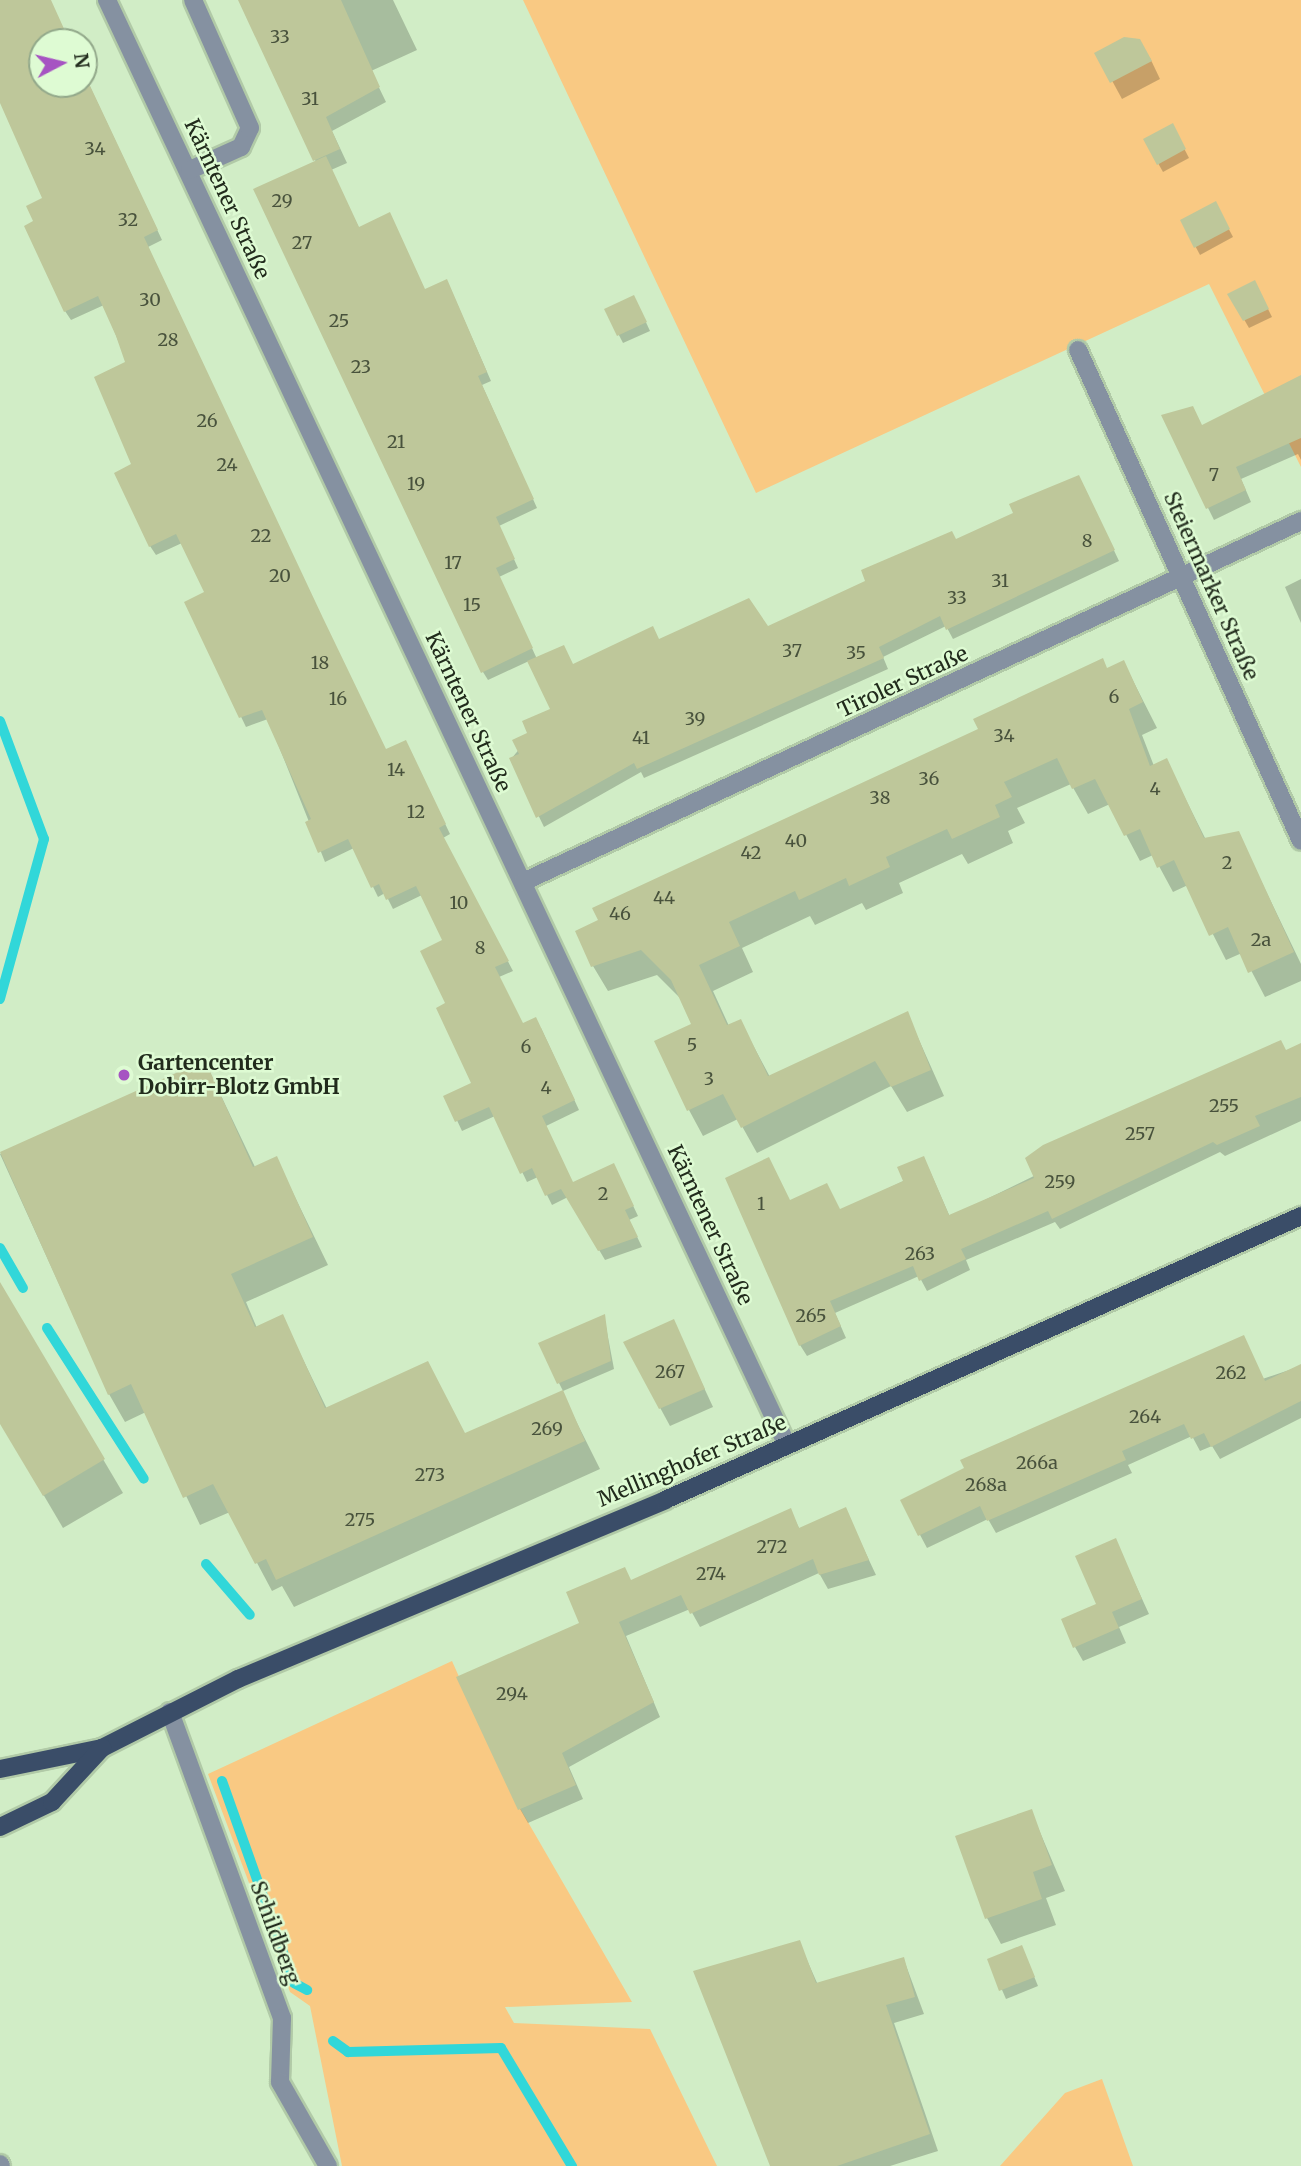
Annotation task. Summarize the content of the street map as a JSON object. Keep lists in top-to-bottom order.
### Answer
{
  "streets": {
    "main road": ["Mellinghofer Straße"],
    "street": [
      "Kärntener Straße",
      "Steiermarker Straße",
      "Tiroler Straße",
      "Schildberg"
    ]
  },
  "crossings": [
    ["Kärntener Straße", "Tiroler Straße"],
    ["Kärntener Straße", "Mellinghofer Straße"],
    ["Steiermarker Straße", "Tiroler Straße"],
    ["Mellinghofer Straße", "Schildberg"]
  ],
  "places": ["Gartencenter Dobirr-Blotz GmbH"],
  "house_numbers": [
    "33",
    "31",
    "34",
    "29",
    "32",
    "27",
    "30",
    "25",
    "28",
    "23",
    "26",
    "21",
    "24",
    "7",
    "19",
    "22",
    "8",
    "17",
    "20",
    "31",
    "33",
    "15",
    "37",
    "35",
    "18",
    "6",
    "16",
    "39",
    "34",
    "41",
    "14",
    "36",
    "4",
    "38",
    "12",
    "40",
    "42",
    "2",
    "44",
    "10",
    "46",
    "2a",
    "8",
    "5",
    "6",
    "3",
    "4",
    "255",
    "257",
    "259",
    "2",
    "1",
    "263",
    "265",
    "267",
    "262",
    "264",
    "269",
    "266a",
    "273",
    "268a",
    "275",
    "272",
    "274",
    "294"
  ],
  "north": "right"
}
